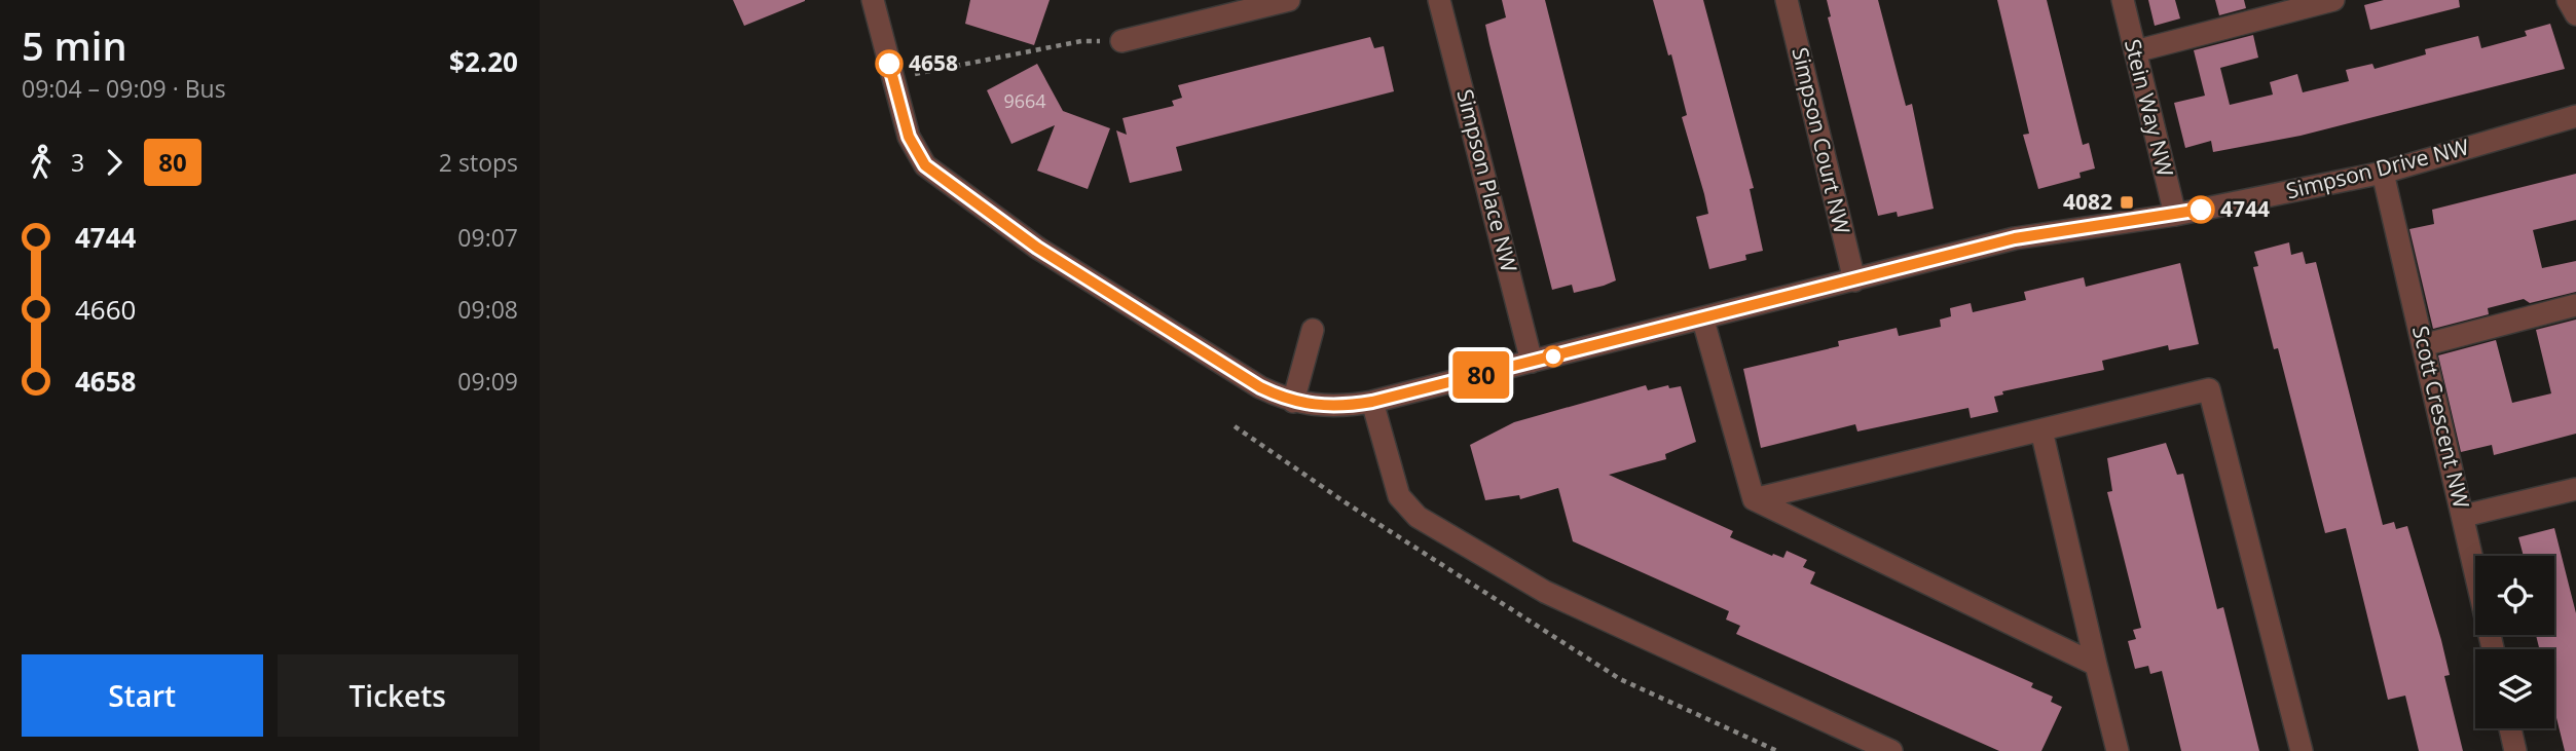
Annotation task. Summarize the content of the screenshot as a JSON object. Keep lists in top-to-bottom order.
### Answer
{
  "streets": {
    "street": [
      "Stein Way NW",
      "Simpson Court NW",
      "Simpson Drive NW",
      "Simpson Place NW",
      "Scott Crescent NW"
    ]
  },
  "crossings": [
    ["Stein Way NW", "Simpson Drive NW"],
    ["Simpson Court NW", "Simpson Drive NW"],
    ["Simpson Drive NW", "Simpson Place NW"],
    ["Simpson Drive NW", "Scott Crescent NW"]
  ],
  "places": {
    "other": ["4658", "4744"],
    "transit": ["4082"]
  },
  "lines": ["bus line 80"],
  "house_numbers": ["9664"],
  "page": {
    "heading": ["5 min", "09:04 – 09:09 · Bus", "$2.20"],
    "on_map": "80",
    "legs": ["3", "80", "2 stops"],
    "list": [
      {
        "name": "4744",
        "value": "09:07"
      },
      {
        "name": "4660",
        "value": "09:08"
      },
      {
        "name": "4658",
        "value": "09:09"
      }
    ],
    "buttons": ["Start", "Tickets"]
  }
}
